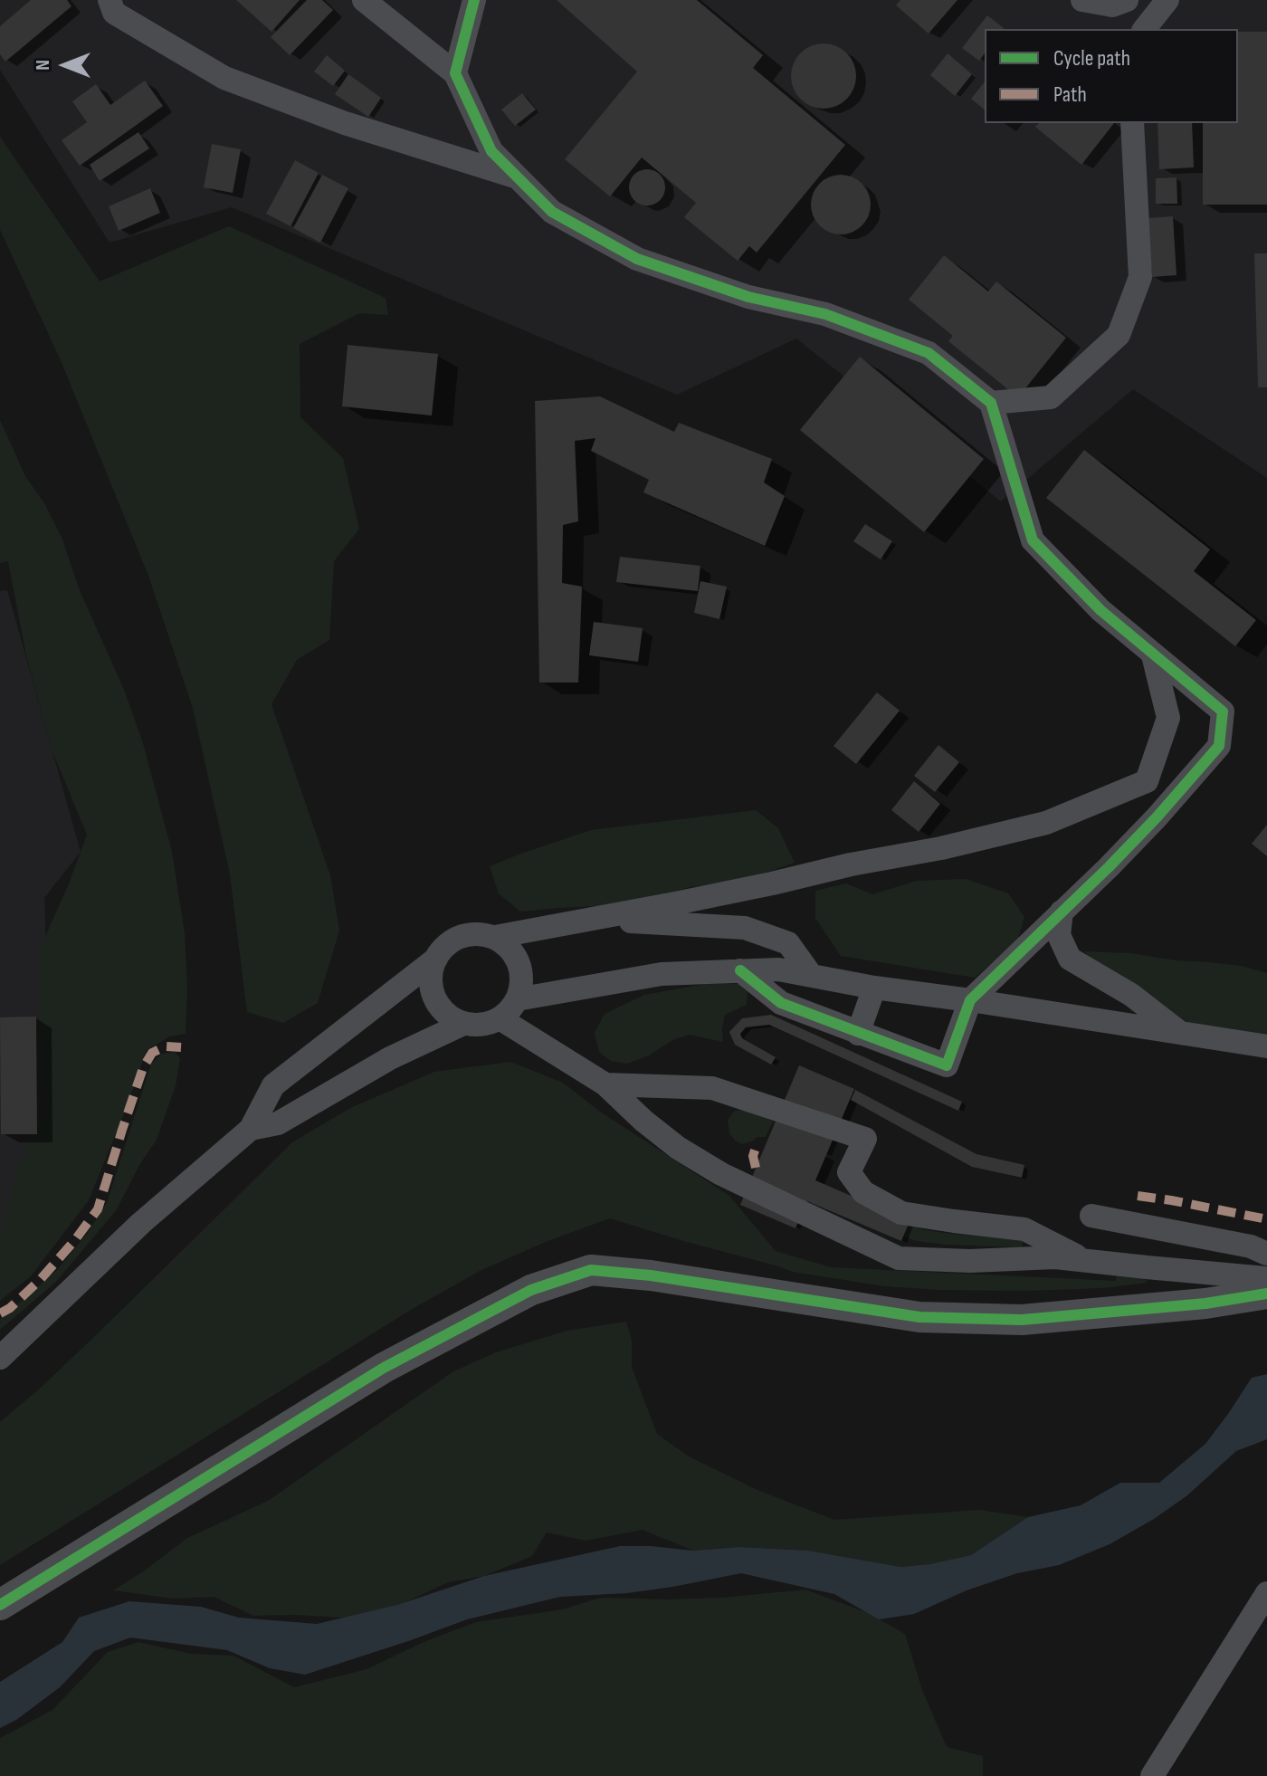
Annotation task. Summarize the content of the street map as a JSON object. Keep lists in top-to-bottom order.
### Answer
{
  "legend": ["Cycle path", "Path"],
  "north": "left"
}
